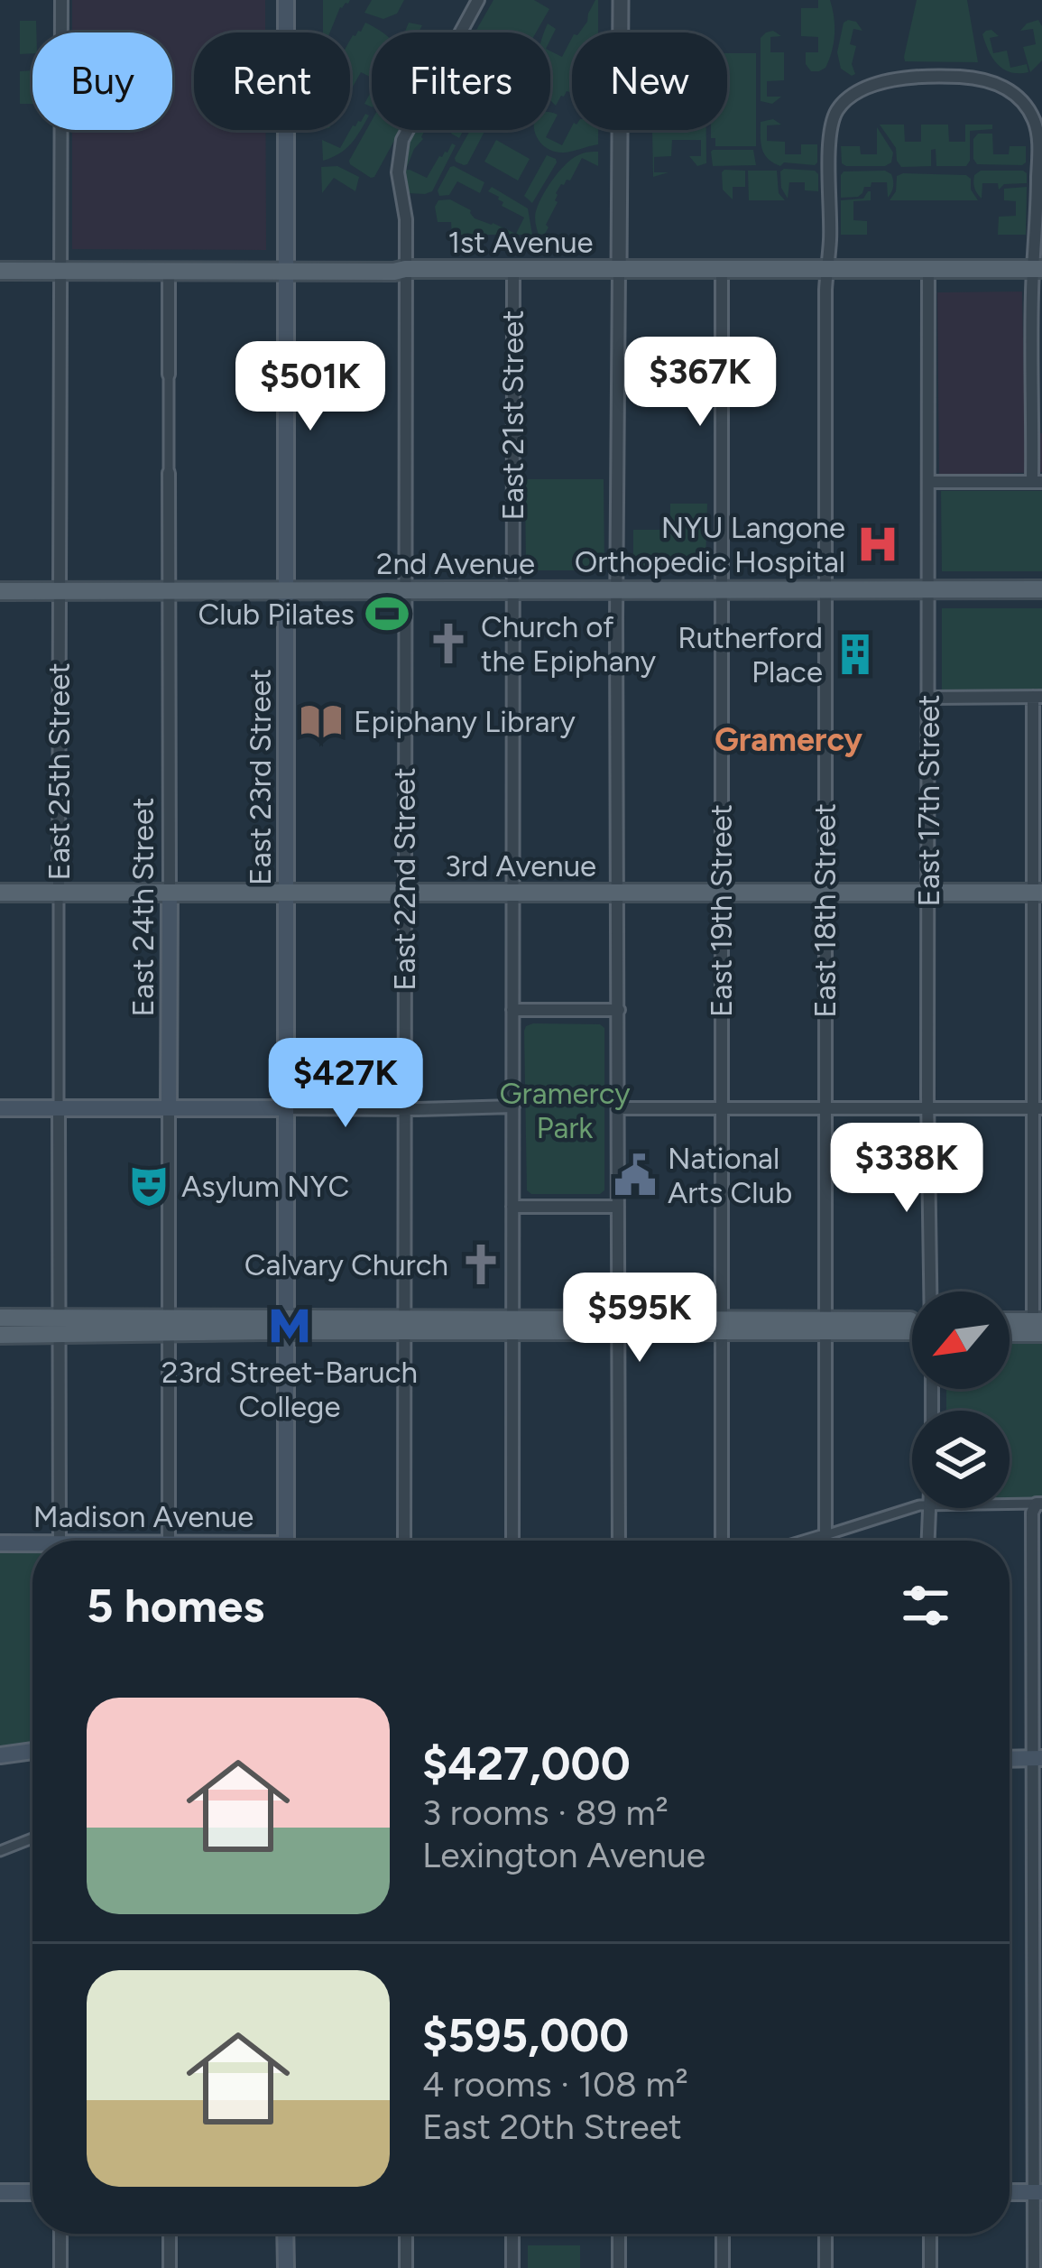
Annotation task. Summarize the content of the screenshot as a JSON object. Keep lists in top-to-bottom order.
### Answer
{
  "streets": {
    "main road": [
      "1st Avenue",
      "2nd Avenue",
      "East 23rd Street",
      "3rd Avenue",
      "East 24th Street",
      "Madison Avenue"
    ],
    "street": [
      "East 21st Street",
      "East 25th Street",
      "East 17th Street",
      "East 22nd Street",
      "East 19th Street",
      "East 18th Street"
    ]
  },
  "crossings": [
    ["1st Avenue", "East 21st Street"],
    ["1st Avenue", "East 25th Street"],
    ["1st Avenue", "East 23rd Street"],
    ["1st Avenue", "East 17th Street"],
    ["1st Avenue", "East 22nd Street"],
    ["1st Avenue", "East 24th Street"],
    ["1st Avenue", "East 19th Street"],
    ["1st Avenue", "East 18th Street"],
    ["East 21st Street", "2nd Avenue"],
    ["East 21st Street", "3rd Avenue"],
    ["2nd Avenue", "East 25th Street"],
    ["2nd Avenue", "East 23rd Street"],
    ["2nd Avenue", "East 17th Street"],
    ["2nd Avenue", "East 22nd Street"],
    ["2nd Avenue", "East 24th Street"],
    ["2nd Avenue", "East 19th Street"],
    ["2nd Avenue", "East 18th Street"],
    ["East 25th Street", "3rd Avenue"],
    ["East 23rd Street", "3rd Avenue"],
    ["East 17th Street", "3rd Avenue"],
    ["3rd Avenue", "East 22nd Street"],
    ["3rd Avenue", "East 24th Street"],
    ["3rd Avenue", "East 19th Street"],
    ["3rd Avenue", "East 18th Street"]
  ],
  "districts": ["Gramercy"],
  "parks": ["Gramercy Park"],
  "places": {
    "hospital": ["NYU Langone Orthopedic Hospital"],
    "sports": ["Club Pilates"],
    "church": ["Church of the Epiphany", "Calvary Church"],
    "building": ["Rutherford Place"],
    "library": ["Epiphany Library"],
    "public building": ["National Arts Club"],
    "theatre": ["Asylum NYC"],
    "metro station": ["23rd Street-Baruch College"]
  },
  "north": "bottom left",
  "page": {
    "chip": [
      "Buy",
      "Rent",
      "Filters",
      "New"
    ],
    "price": [
      "$367K",
      "$501K",
      "$427K",
      "$338K",
      "$595K"
    ],
    "heading": "5 homes",
    "list": [
      {
        "name": "$427,000",
        "note": "3 rooms · 89 m² · Lexington Avenue"
      },
      {
        "name": "$595,000",
        "note": "4 rooms · 108 m² · East 20th Street"
      }
    ]
  }
}
